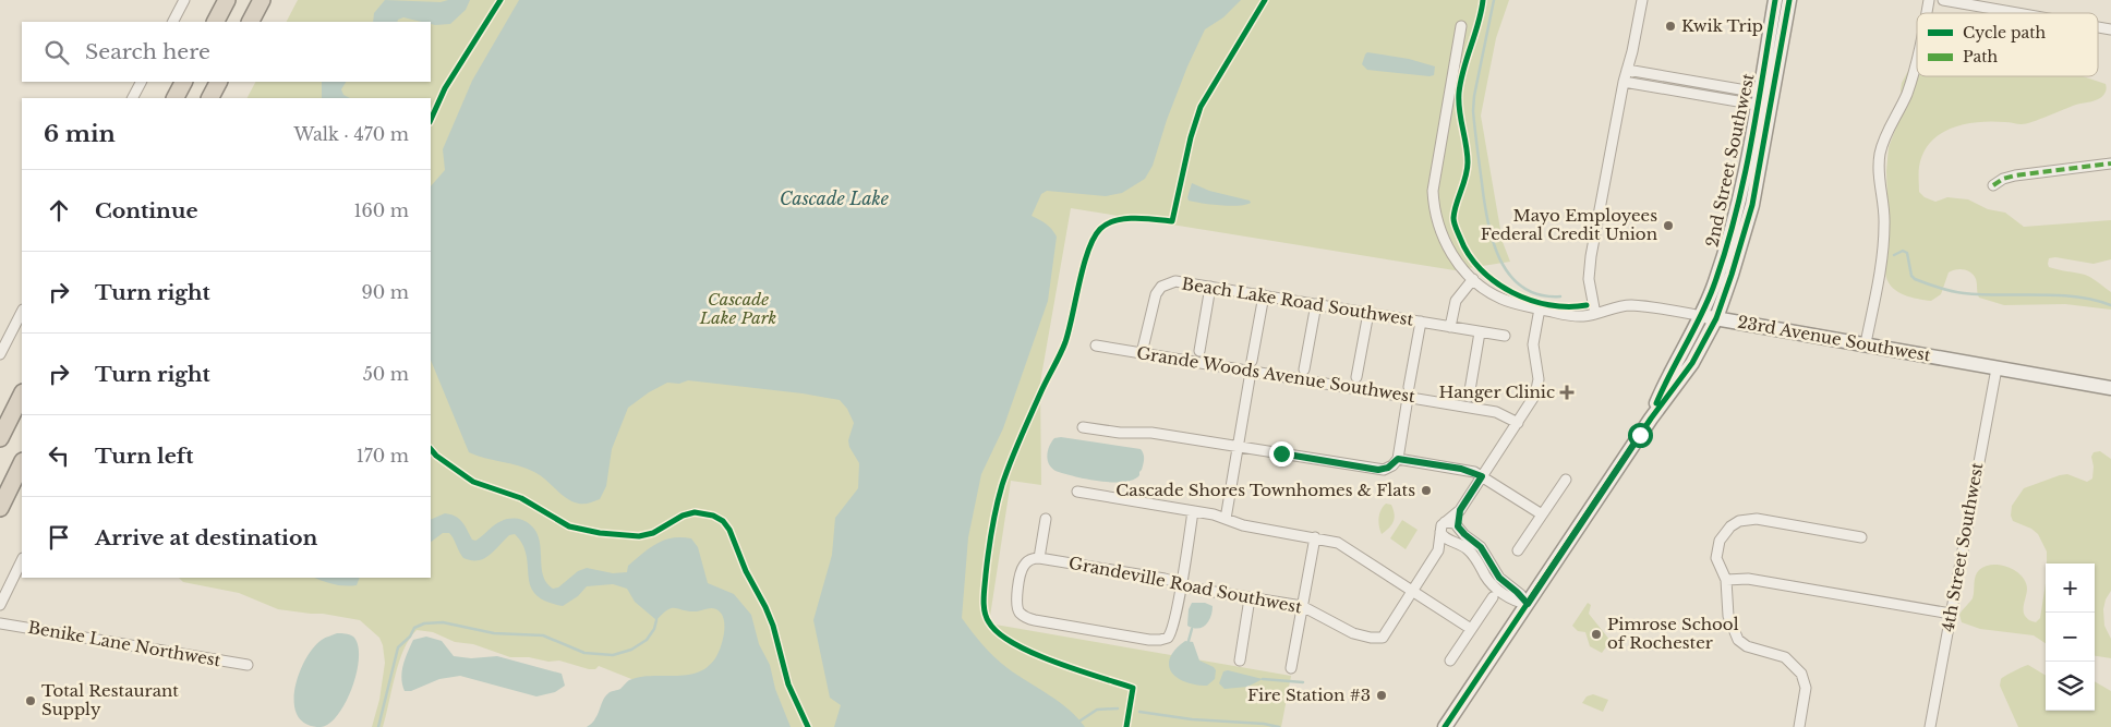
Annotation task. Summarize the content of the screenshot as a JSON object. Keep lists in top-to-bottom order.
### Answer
{
  "streets": {
    "main road": ["2nd Street Southwest", "23rd Avenue Southwest"],
    "street": [
      "Beach Lake Road Southwest",
      "Grande Woods Avenue Southwest",
      "4th Street Southwest",
      "Grandeville Road Southwest",
      "Benike Lane Northwest"
    ]
  },
  "crossings": [
    ["2nd Street Southwest", "23rd Avenue Southwest"],
    ["Beach Lake Road Southwest", "Grande Woods Avenue Southwest"],
    ["23rd Avenue Southwest", "4th Street Southwest"],
    ["23rd Avenue Southwest", "Grandeville Road Southwest"],
    ["Grande Woods Avenue Southwest", "Grandeville Road Southwest"]
  ],
  "water": ["Cascade Lake"],
  "parks": ["Cascade Lake Park"],
  "places": {
    "other": [
      "Kwik Trip",
      "Mayo Employees Federal Credit Union",
      "Cascade Shores Townhomes & Flats",
      "Pimrose School of Rochester",
      "Fire Station #3",
      "Total Restaurant Supply"
    ],
    "health": ["Hanger Clinic"]
  },
  "legend": ["Cycle path", "Path"],
  "page": {
    "search": "Search here",
    "heading": ["6 min", "Walk · 470 m"],
    "list": [
      ["Continue", "160 m"],
      ["Turn right", "90 m"],
      ["Turn right", "50 m"],
      ["Turn left", "170 m"],
      "Arrive at destination"
    ],
    "map_buttons": ["+", "−"]
  }
}
